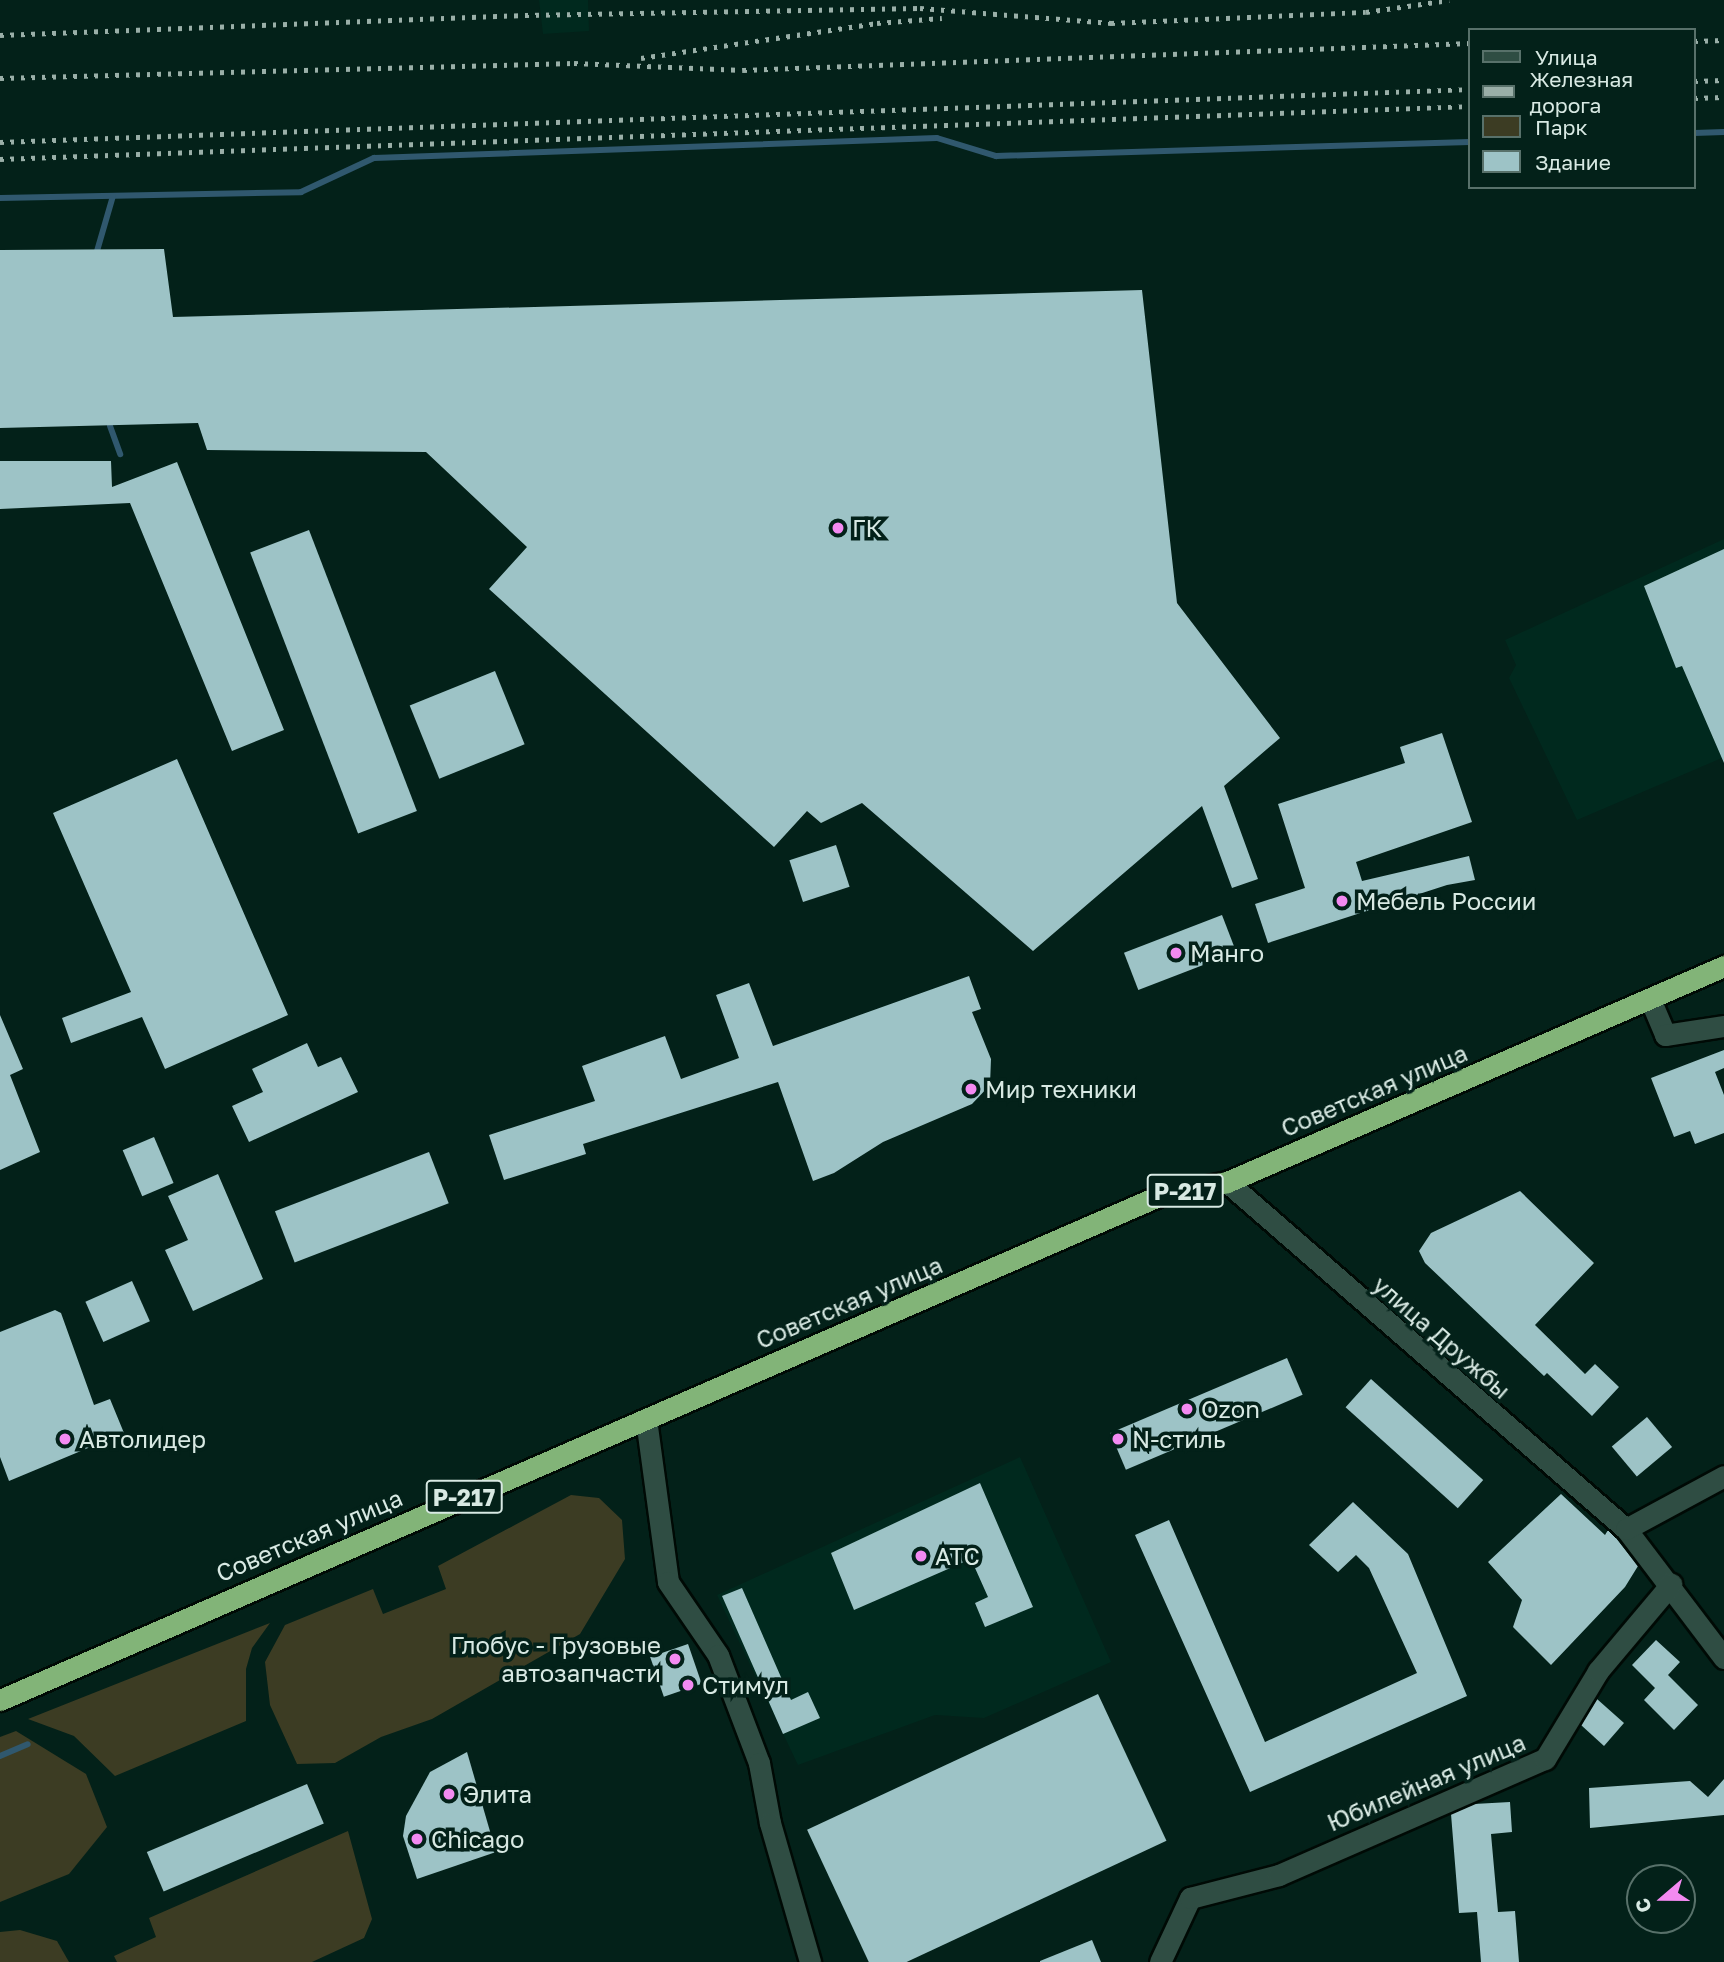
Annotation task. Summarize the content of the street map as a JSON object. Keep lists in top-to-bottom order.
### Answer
{
  "streets": {
    "highway": ["Советская улица", "Р-217"],
    "street": ["улица Дружбы", "Юбилейная улица"]
  },
  "crossings": [
    ["Советская улица", "улица Дружбы"],
    ["улица Дружбы", "Юбилейная улица"]
  ],
  "places": [
    "ГК",
    "Мебель России",
    "Манго",
    "Мир техники",
    "Ozon",
    "Автолидер",
    "N-стиль",
    "АТС",
    "Глобус - Грузовые автозапчасти",
    "Стимул",
    "Элита",
    "Chicago"
  ],
  "legend": [
    "Улица",
    "Железная дорога",
    "Парк",
    "Здание"
  ],
  "north": "left"
}
